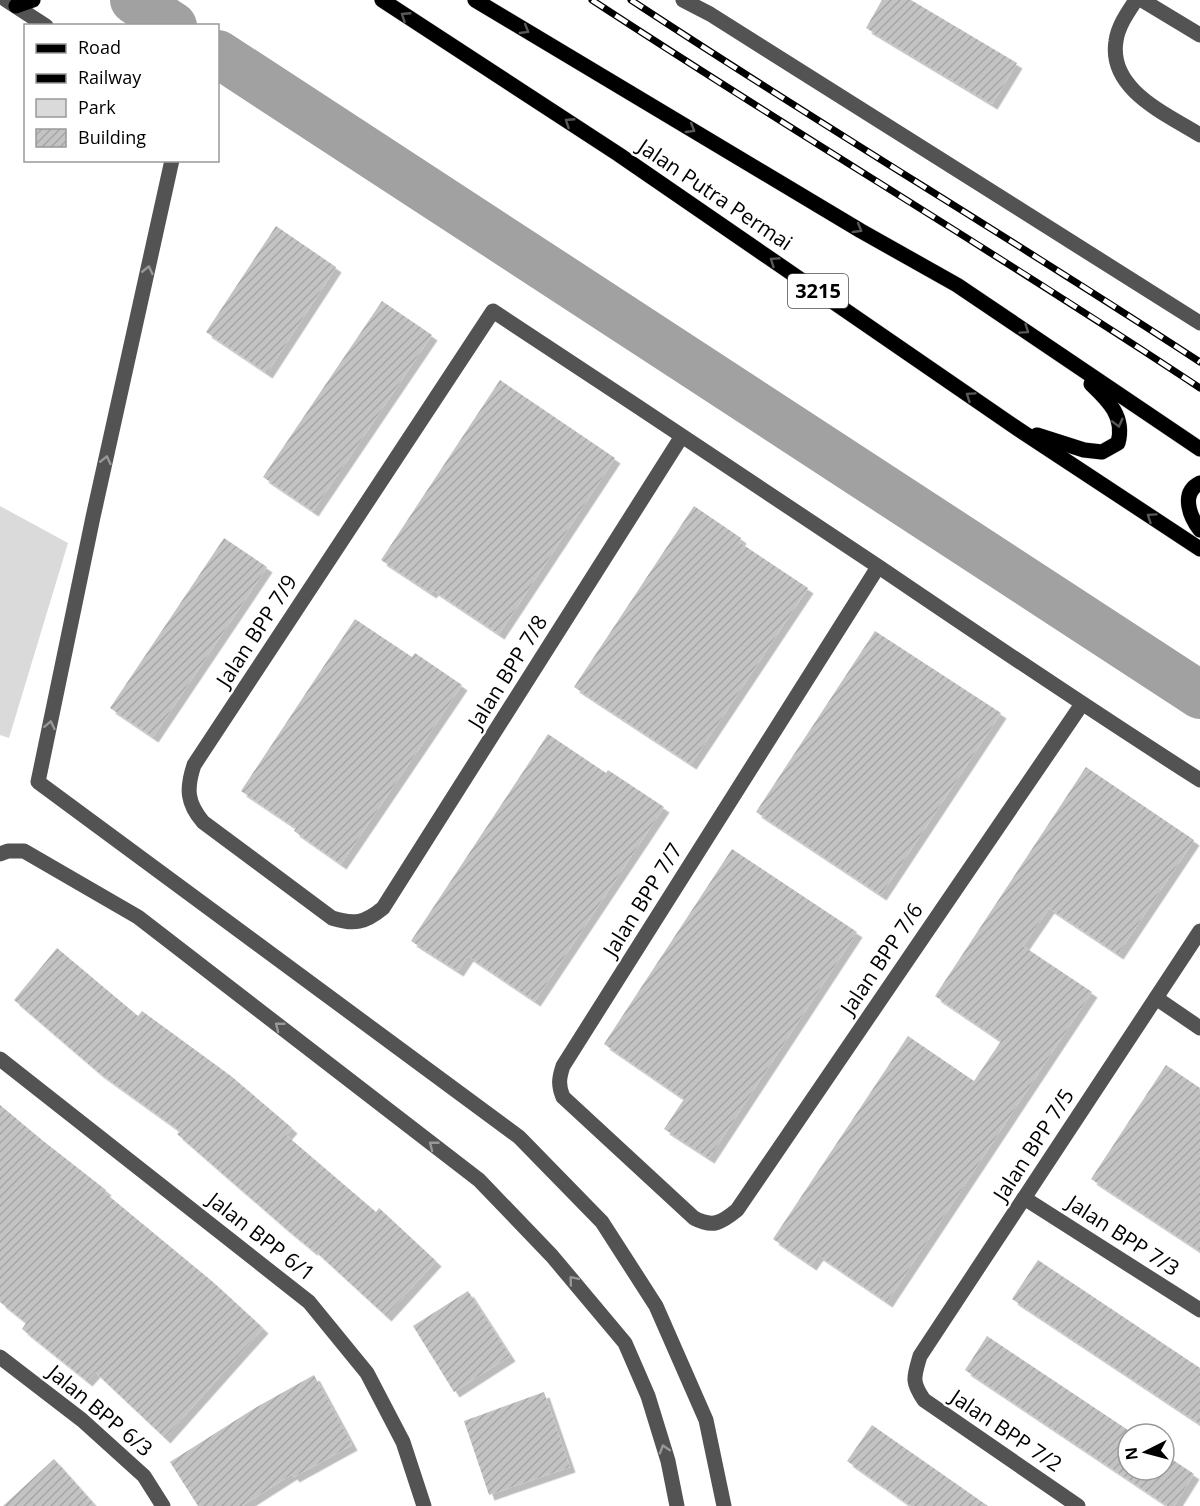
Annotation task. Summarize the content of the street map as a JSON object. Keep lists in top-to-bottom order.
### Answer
{
  "streets": {
    "main road": ["Jalan Putra Permai", "3215"],
    "street": [
      "Jalan BPP 7/9",
      "Jalan BPP 7/8",
      "Jalan BPP 7/7",
      "Jalan BPP 7/6",
      "Jalan BPP 7/5",
      "Jalan BPP 7/3",
      "Jalan BPP 6/1",
      "Jalan BPP 6/3",
      "Jalan BPP 7/2"
    ]
  },
  "crossings": [
    ["Jalan BPP 7/9", "Jalan BPP 7/8"],
    ["Jalan BPP 7/7", "Jalan BPP 7/6"],
    ["Jalan BPP 7/5", "Jalan BPP 7/3"],
    ["Jalan BPP 7/5", "Jalan BPP 7/2"]
  ],
  "legend": [
    "Road",
    "Railway",
    "Park",
    "Building"
  ],
  "north": "left"
}
